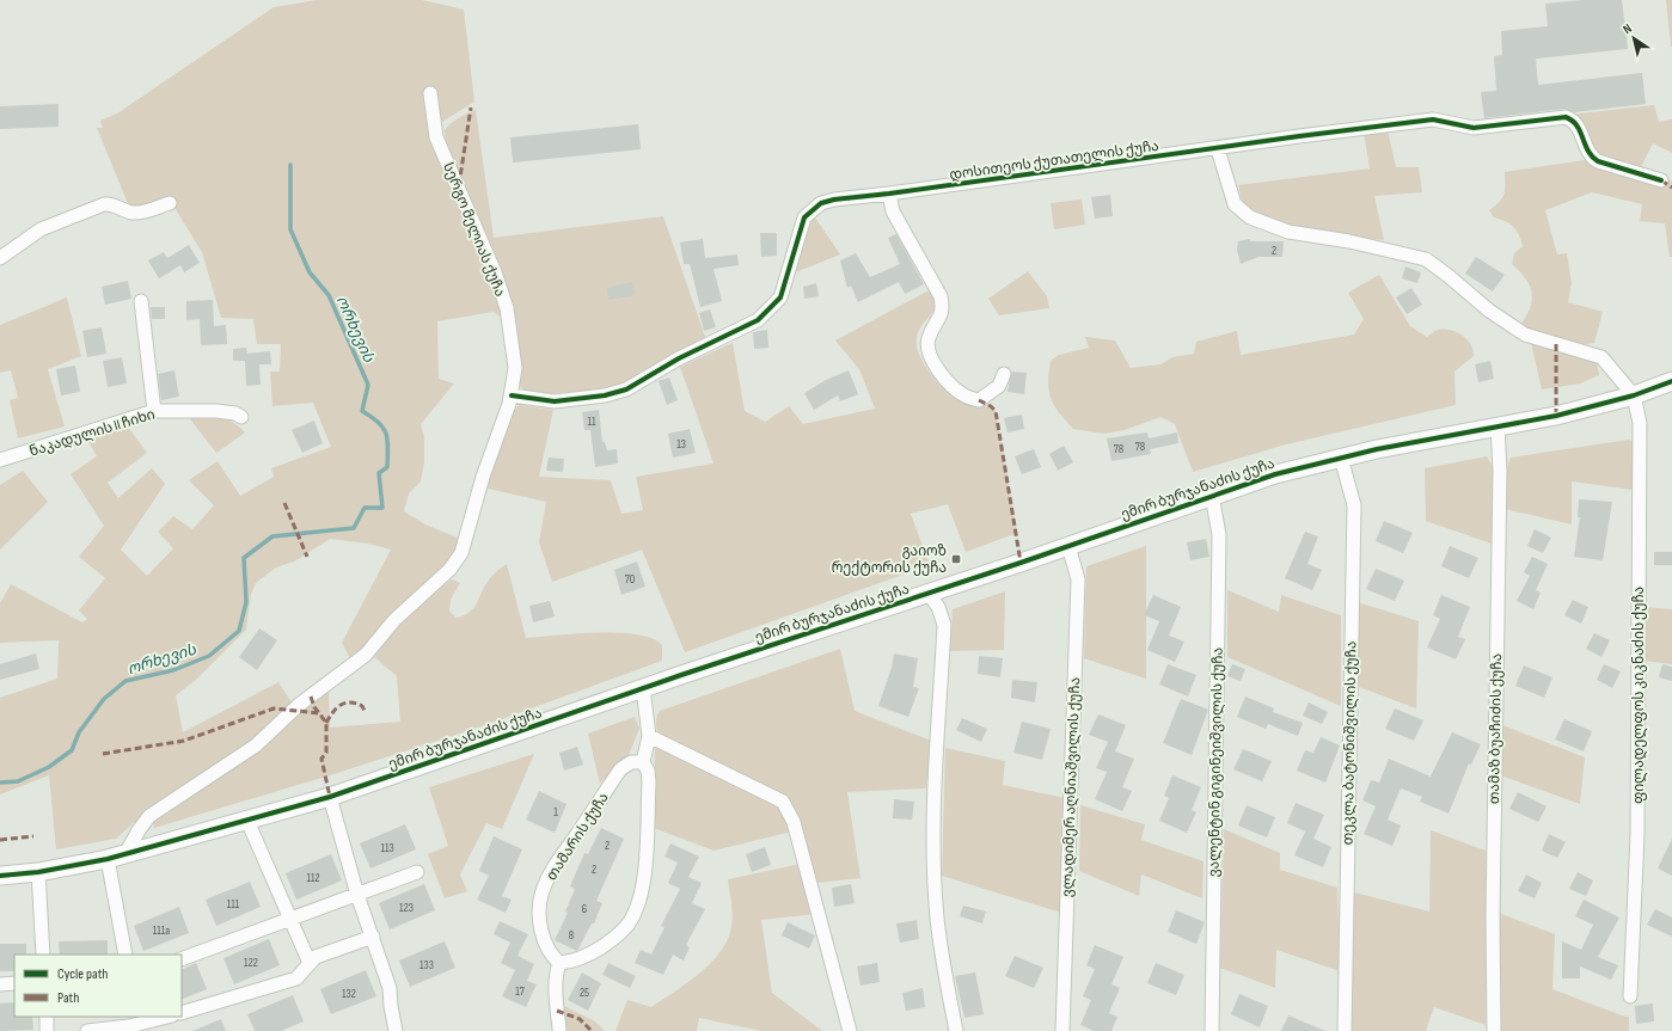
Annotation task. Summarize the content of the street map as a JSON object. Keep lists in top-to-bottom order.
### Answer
{
  "streets": {
    "street": [
      "დოსითეოს ქუთათელის ქუჩა",
      "სერგო მელიას ქუჩა",
      "ნაკადულის II ჩიხი",
      "ემირ ბურჯანაძის ქუჩა",
      "ფილადელფოს კიკნაძის ქუჩა",
      "თამაზ ბუაჩიძის ქუჩა",
      "თეკლა ბატონიშვილის ქუჩა",
      "ვალენტინ გიგინეიშვილის ქუჩა",
      "ვლადიმერ აღნიაშვილის ქუჩა",
      "თამარის ქუჩა"
    ]
  },
  "crossings": [
    ["დოსითეოს ქუთათელის ქუჩა", "სერგო მელიას ქუჩა"],
    ["ემირ ბურჯანაძის ქუჩა", "ფილადელფოს კიკნაძის ქუჩა"],
    ["ემირ ბურჯანაძის ქუჩა", "თამაზ ბუაჩიძის ქუჩა"],
    ["ემირ ბურჯანაძის ქუჩა", "თეკლა ბატონიშვილის ქუჩა"],
    ["ემირ ბურჯანაძის ქუჩა", "ვალენტინ გიგინეიშვილის ქუჩა"],
    ["ემირ ბურჯანაძის ქუჩა", "ვლადიმერ აღნიაშვილის ქუჩა"]
  ],
  "water": ["ორხევის"],
  "places": {
    "transit": ["გაიოზ რექტორის ქუჩა"]
  },
  "house_numbers": [
    "2",
    "11",
    "13",
    "78",
    "78",
    "70",
    "1",
    "2",
    "113",
    "2",
    "112",
    "111",
    "123",
    "6",
    "111a",
    "8",
    "122",
    "133",
    "17",
    "25",
    "132"
  ],
  "legend": ["Cycle path", "Path"],
  "north": "top left"
}
